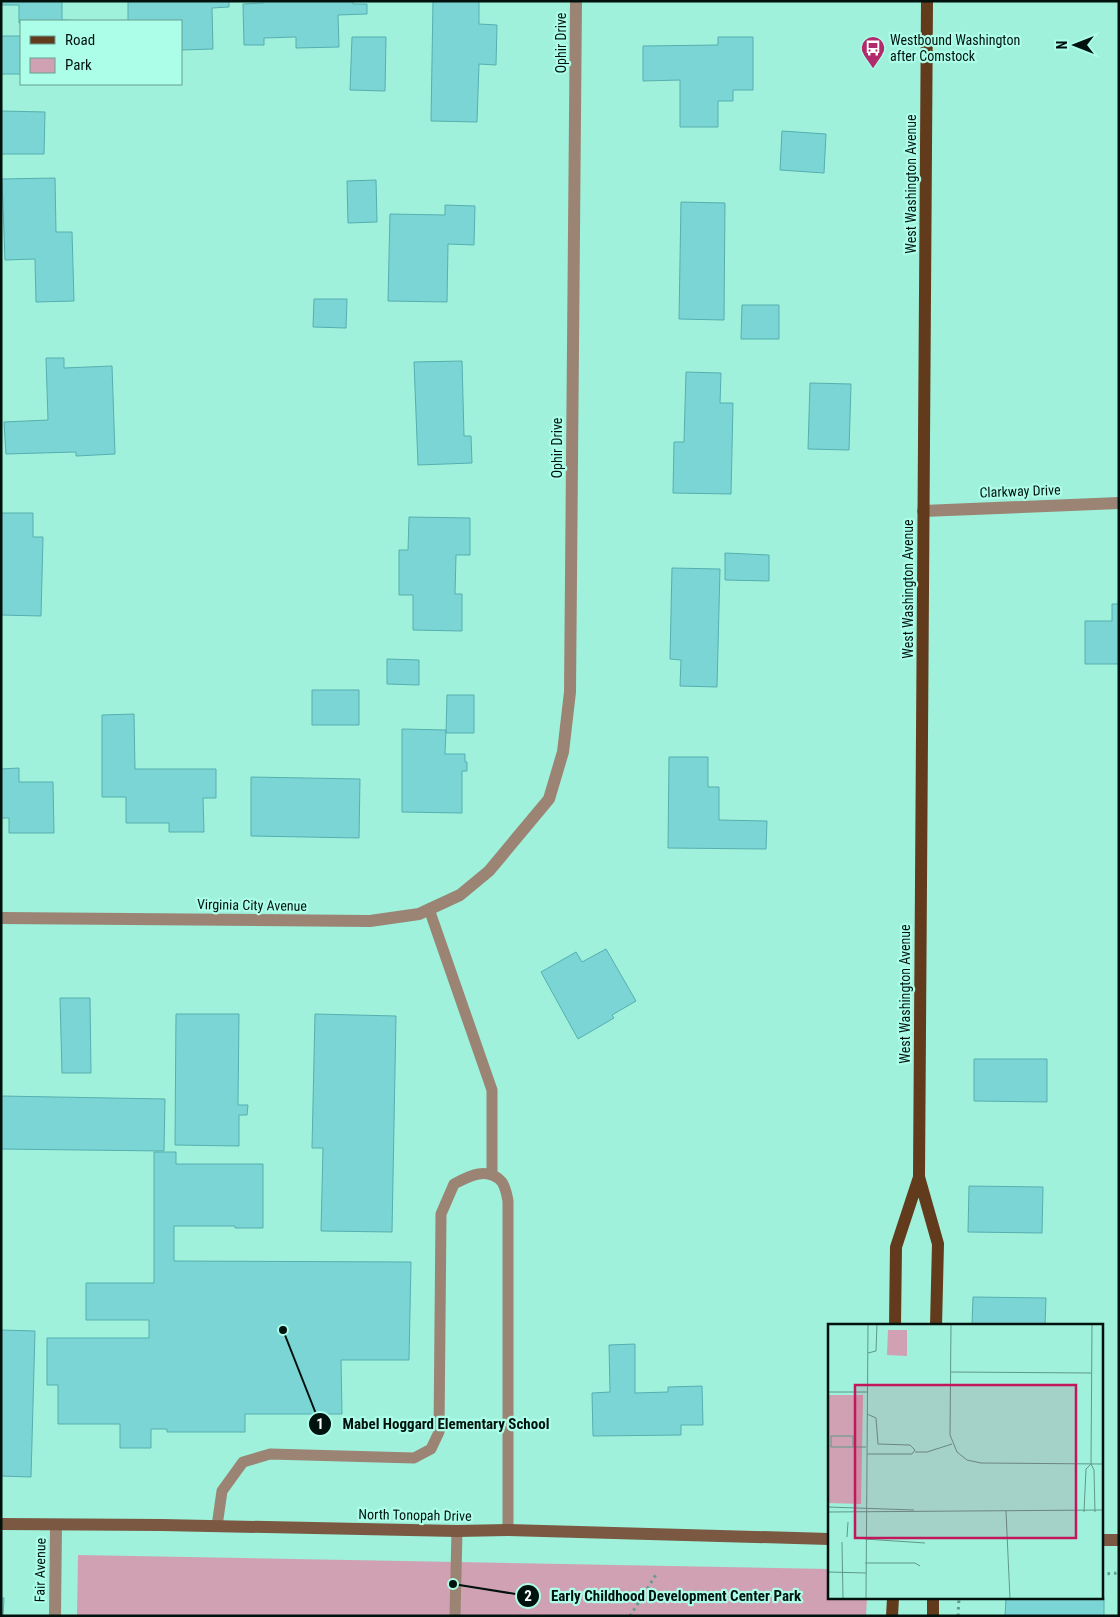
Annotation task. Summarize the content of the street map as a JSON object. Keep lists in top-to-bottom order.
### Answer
{
  "streets": {
    "main road": ["West Washington Avenue"],
    "street": [
      "Ophir Drive",
      "Clarkway Drive",
      "Virginia City Avenue",
      "North Tonopah Drive",
      "Fair Avenue"
    ]
  },
  "crossings": [
    ["Ophir Drive", "Virginia City Avenue"],
    ["West Washington Avenue", "Clarkway Drive"],
    ["North Tonopah Drive", "Fair Avenue"]
  ],
  "places": {
    "bus stop": ["Westbound Washington after Comstock"],
    "other": ["Mabel Hoggard Elementary School", "Early Childhood Development Center Park"]
  },
  "legend": ["Road", "Park"],
  "north": "left"
}
